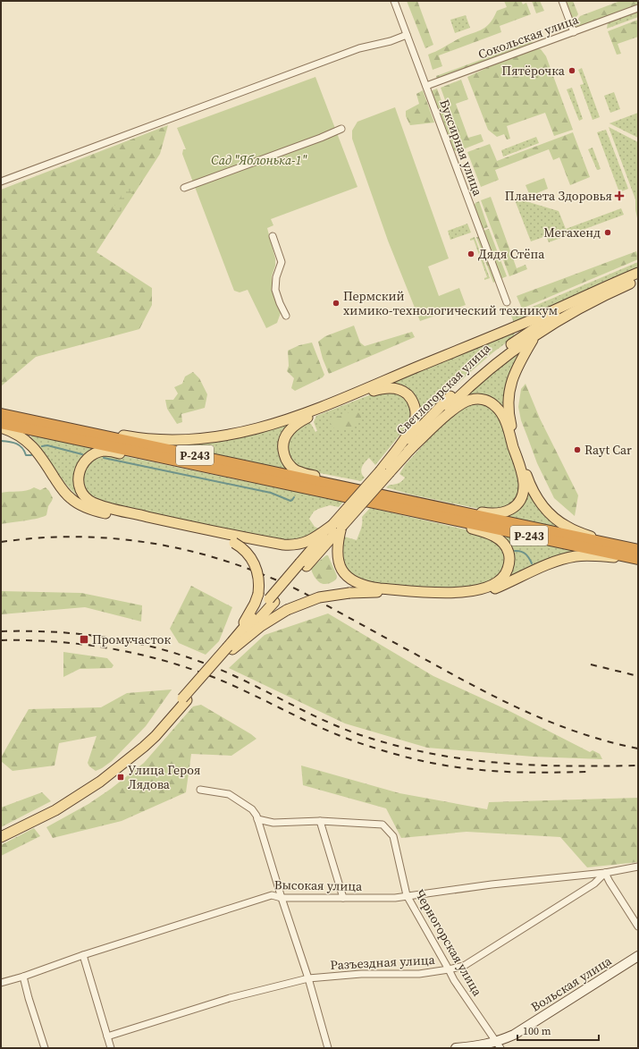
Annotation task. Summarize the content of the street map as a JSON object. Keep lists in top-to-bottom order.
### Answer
{
  "streets": {
    "highway": ["Р-243"],
    "main road": ["Светлогорская улица"],
    "street": [
      "Сокольская улица",
      "Буксирная улица",
      "Высокая улица",
      "Черногорская улица",
      "Разъездная улица",
      "Вольская улица"
    ]
  },
  "crossings": [
    ["Сокольская улица", "Буксирная улица"],
    ["Высокая улица", "Черногорская улица"],
    ["Высокая улица", "Разъездная улица"],
    ["Черногорская улица", "Разъездная улица"],
    ["Черногорская улица", "Вольская улица"]
  ],
  "parks": ["Сад \"Яблонька-1\""],
  "places": {
    "other": [
      "Пятёрочка",
      "Мегахенд",
      "Дядя Стёпа",
      "Пермский химико-технологический техникум",
      "Rayt Car"
    ],
    "health": ["Планета Здоровья"],
    "transit": ["Промучасток", "Улица Героя Лядова"]
  },
  "scale_bar": "100 m"
}
